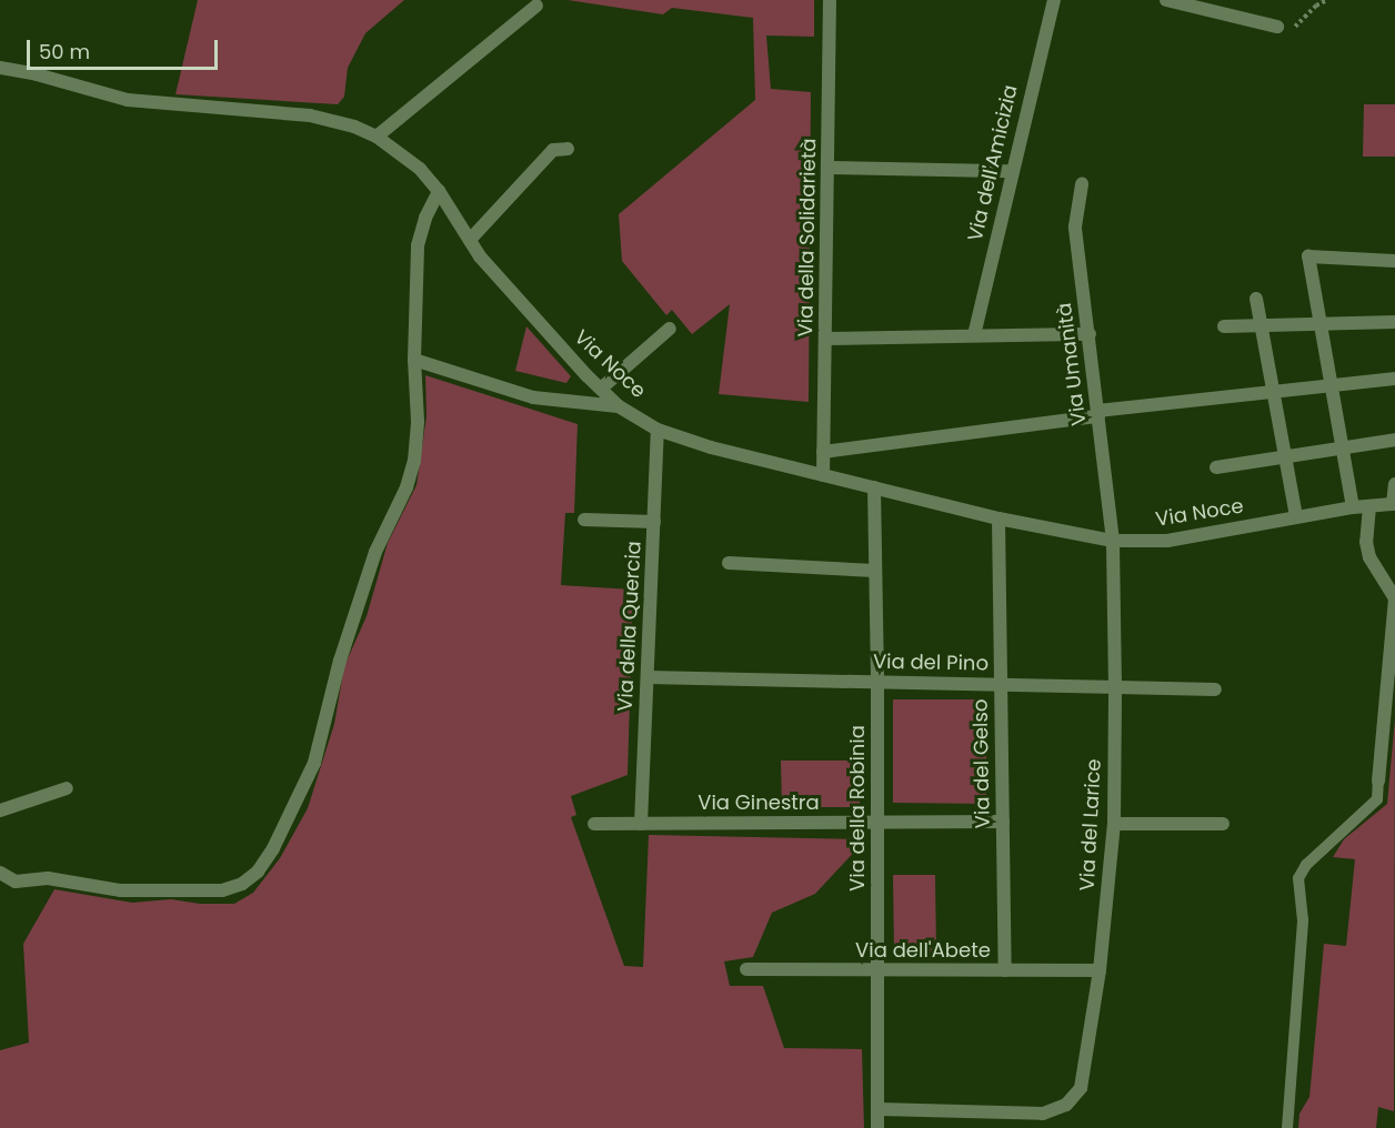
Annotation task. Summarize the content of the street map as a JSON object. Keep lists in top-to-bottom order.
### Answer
{
  "streets": {
    "street": [
      "Via dell'Amicizia",
      "Via della Solidarietà",
      "Via Noce",
      "Via Umanità",
      "Via della Quercia",
      "Via del Pino",
      "Via del Gelso",
      "Via Ginestra",
      "Via della Robinia",
      "Via del Larice",
      "Via dell'Abete"
    ]
  },
  "crossings": [
    ["Via della Solidarietà", "Via Noce"],
    ["Via Noce", "Via Umanità"],
    ["Via Noce", "Via della Quercia"],
    ["Via Noce", "Via del Gelso"],
    ["Via Noce", "Via della Robinia"],
    ["Via Noce", "Via del Larice"],
    ["Via Umanità", "Via del Larice"],
    ["Via della Quercia", "Via del Pino"],
    ["Via della Quercia", "Via Ginestra"],
    ["Via del Pino", "Via del Gelso"],
    ["Via del Pino", "Via della Robinia"],
    ["Via del Pino", "Via del Larice"],
    ["Via del Gelso", "Via Ginestra"],
    ["Via del Gelso", "Via dell'Abete"],
    ["Via Ginestra", "Via della Robinia"],
    ["Via della Robinia", "Via del Larice"],
    ["Via della Robinia", "Via dell'Abete"],
    ["Via del Larice", "Via dell'Abete"]
  ],
  "scale_bar": "50 m"
}
